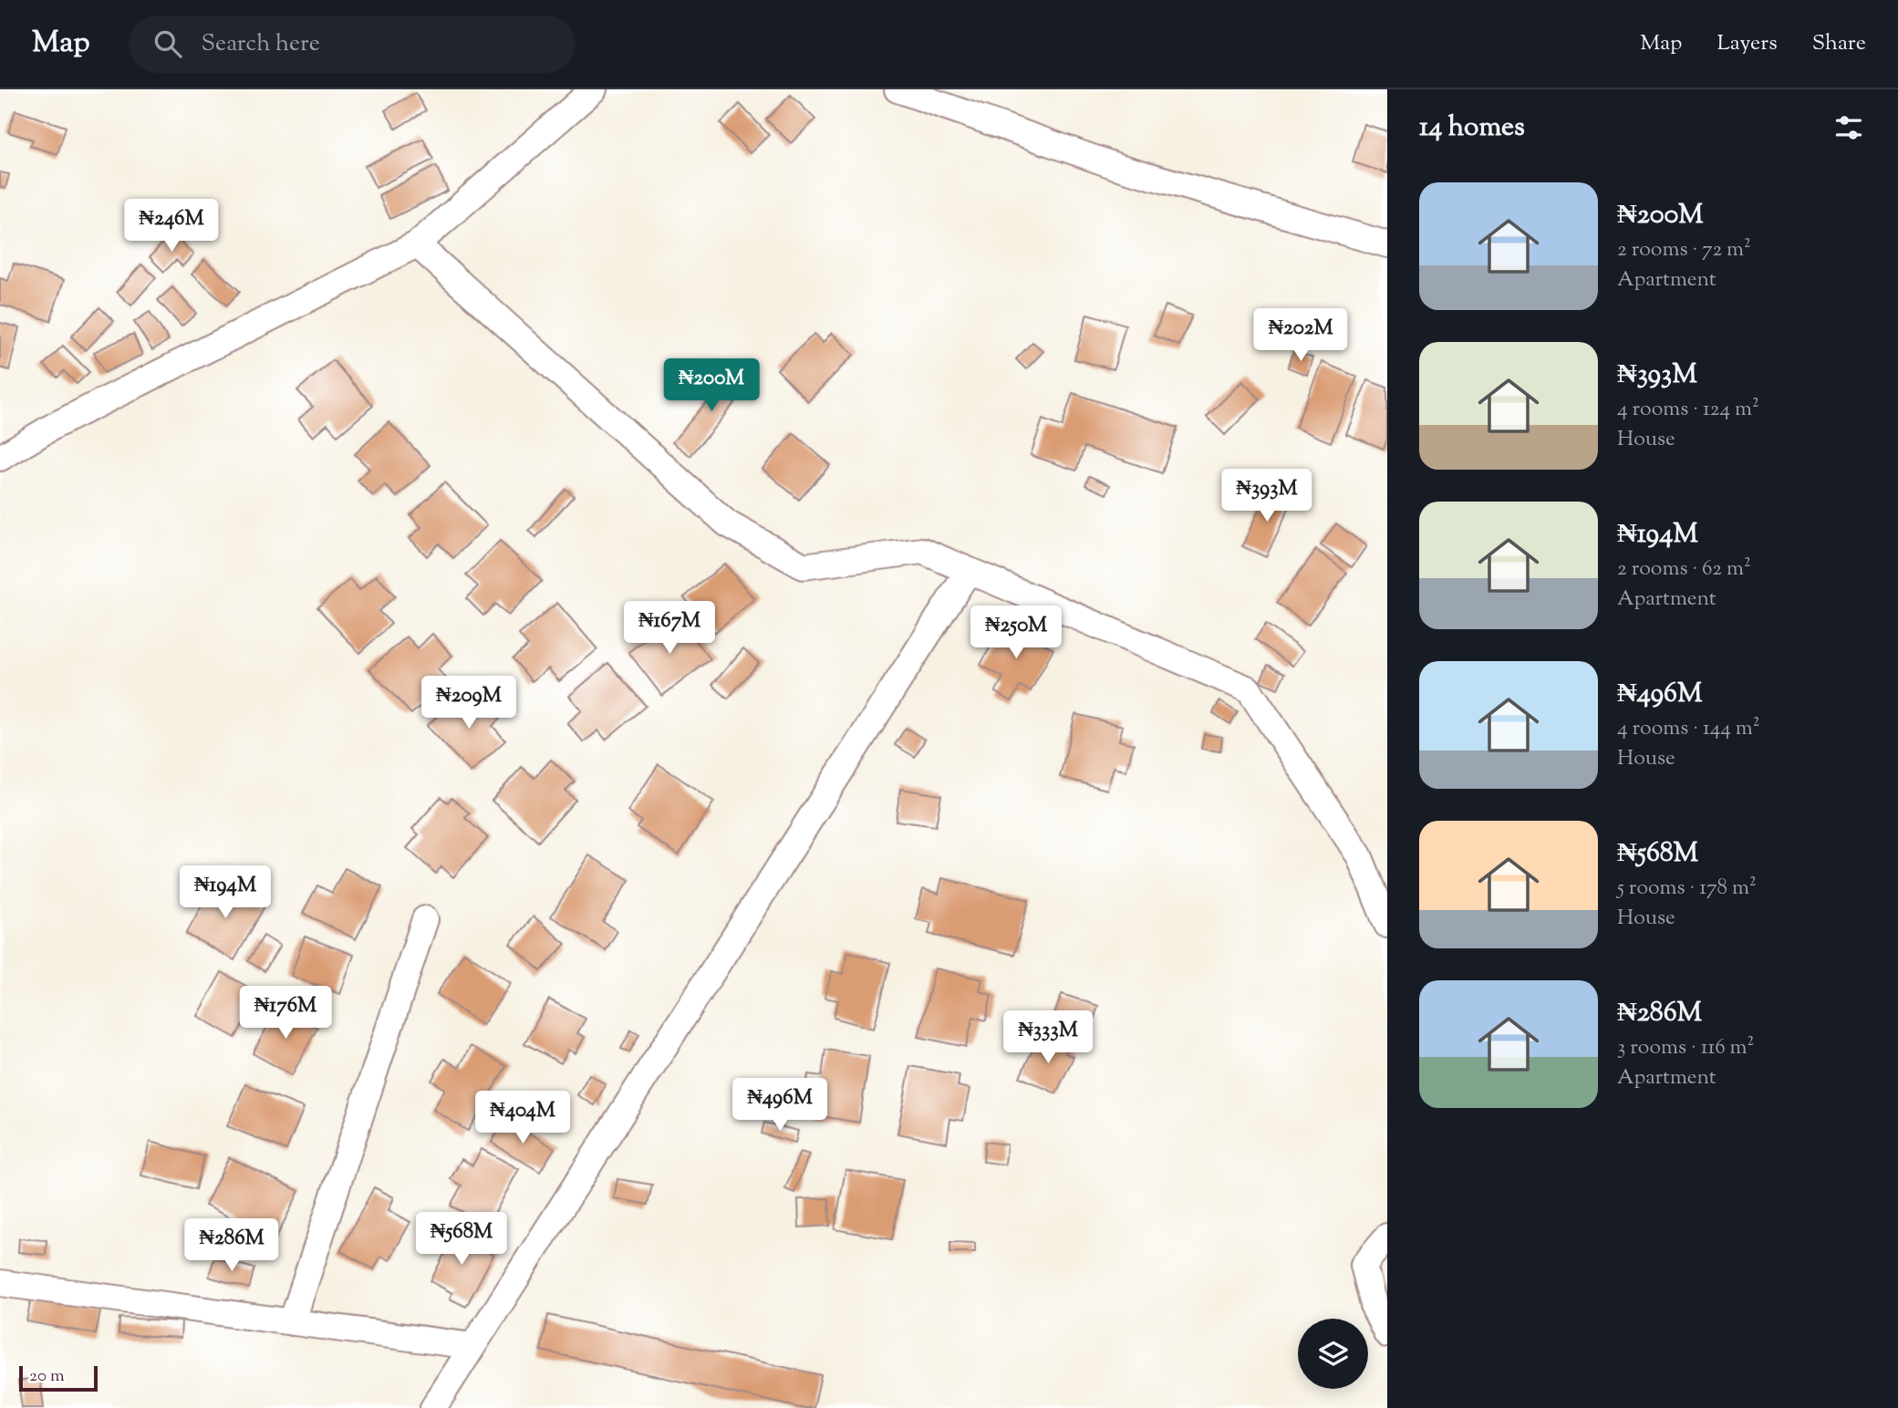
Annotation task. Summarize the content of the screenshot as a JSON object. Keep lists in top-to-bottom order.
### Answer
{
  "scale_bar": "20 m",
  "page": {
    "header": "Map",
    "search": "Search here",
    "nav": ["Map", "Layers", "Share"],
    "heading": "14 homes",
    "list": [
      {
        "name": "₦200M",
        "note": "2 rooms · 72 m² · Apartment"
      },
      {
        "name": "₦393M",
        "note": "4 rooms · 124 m² · House"
      },
      {
        "name": "₦194M",
        "note": "2 rooms · 62 m² · Apartment"
      },
      {
        "name": "₦496M",
        "note": "4 rooms · 144 m² · House"
      },
      {
        "name": "₦568M",
        "note": "5 rooms · 178 m² · House"
      },
      {
        "name": "₦286M",
        "note": "3 rooms · 116 m² · Apartment"
      }
    ],
    "price": [
      "₦246M",
      "₦202M",
      "₦200M",
      "₦393M",
      "₦167M",
      "₦250M",
      "₦209M",
      "₦194M",
      "₦176M",
      "₦333M",
      "₦496M",
      "₦404M",
      "₦568M",
      "₦286M"
    ],
    "scale": "20 m"
  }
}
